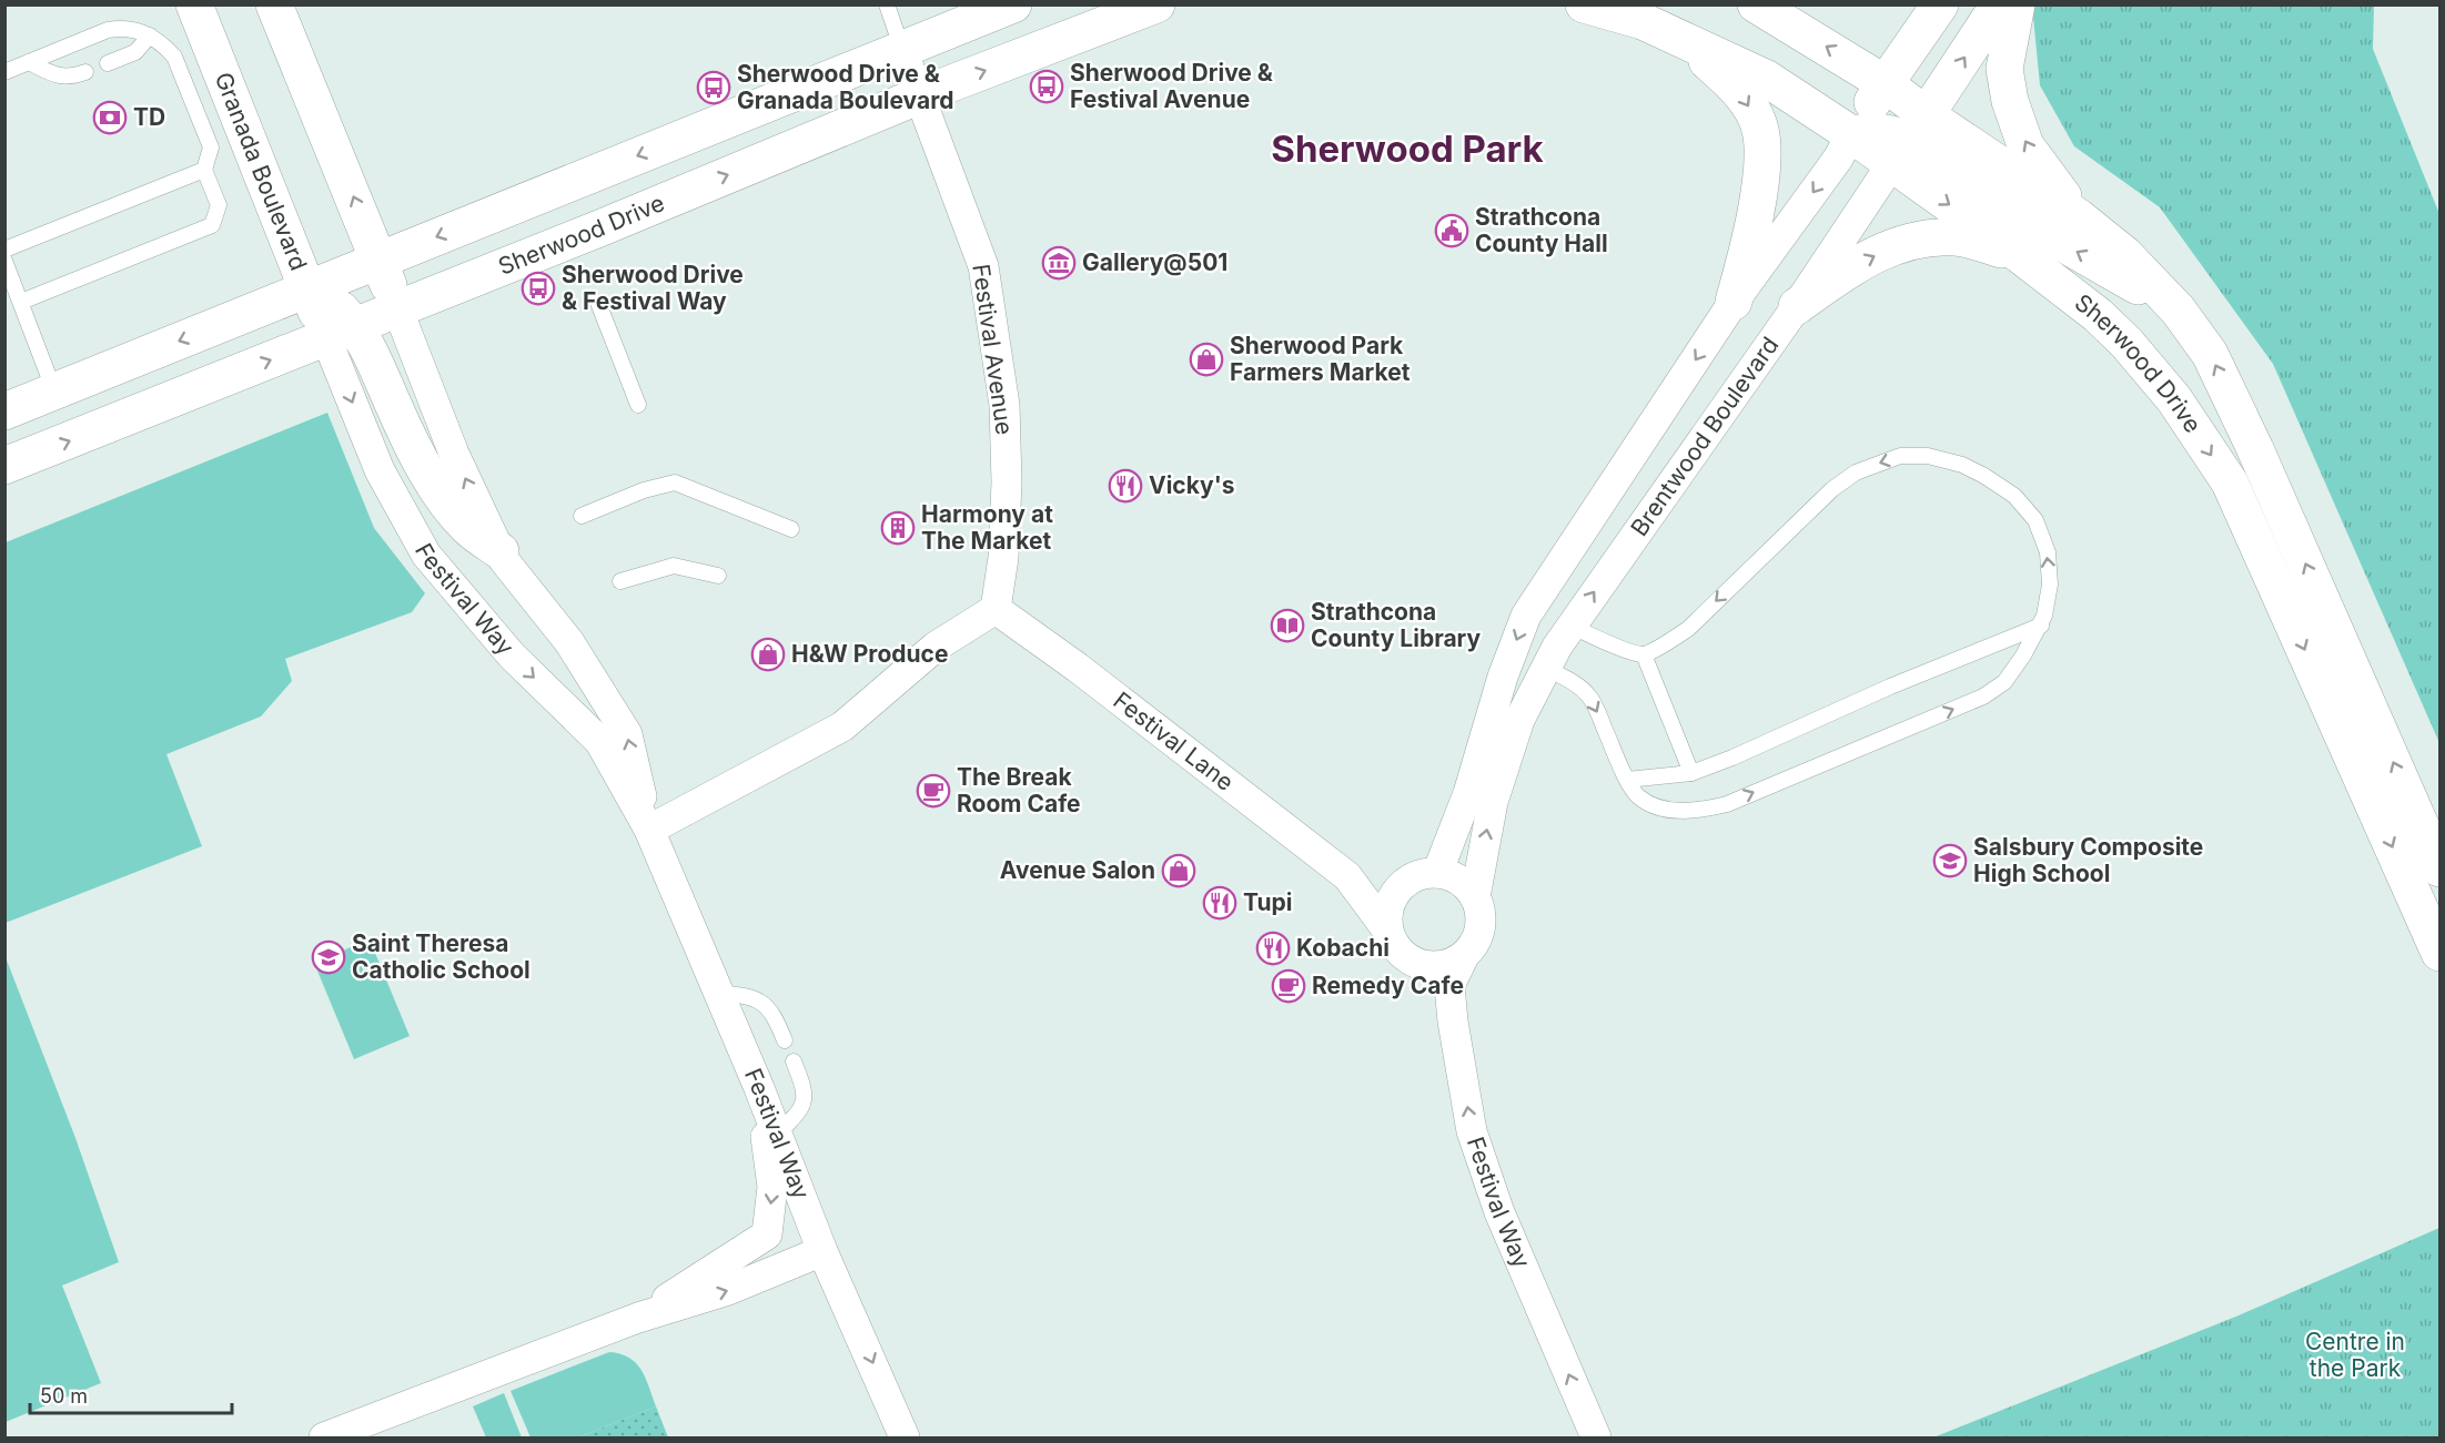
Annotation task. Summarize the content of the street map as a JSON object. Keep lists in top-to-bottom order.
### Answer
{
  "streets": {
    "main road": ["Granada Boulevard", "Sherwood Drive", "Brentwood Boulevard"],
    "street": ["Festival Avenue", "Festival Way", "Festival Lane"]
  },
  "crossings": [
    ["Granada Boulevard", "Sherwood Drive"],
    ["Granada Boulevard", "Festival Way"],
    ["Sherwood Drive", "Festival Avenue"],
    ["Sherwood Drive", "Brentwood Boulevard"],
    ["Sherwood Drive", "Festival Way"],
    ["Festival Avenue", "Festival Lane"],
    ["Brentwood Boulevard", "Festival Way"],
    ["Brentwood Boulevard", "Festival Lane"],
    ["Festival Way", "Festival Lane"]
  ],
  "districts": ["Sherwood Park"],
  "parks": ["Centre in the Park"],
  "places": {
    "bus stop": ["Sherwood Drive & Festival Avenue", "Sherwood Drive & Granada Boulevard", "Sherwood Drive & Festival Way"],
    "bank": ["TD"],
    "public building": ["Strathcona County Hall"],
    "museum": ["Gallery@501"],
    "shop": ["Sherwood Park Farmers Market", "H&W Produce", "Avenue Salon"],
    "restaurant": ["Vicky's", "Tupi", "Kobachi"],
    "building": ["Harmony at The Market"],
    "library": ["Strathcona County Library"],
    "cafe": ["The Break Room Cafe", "Remedy Cafe"],
    "school or university": ["Salsbury Composite High School", "Saint Theresa Catholic School"]
  },
  "scale_bar": "50 m"
}
